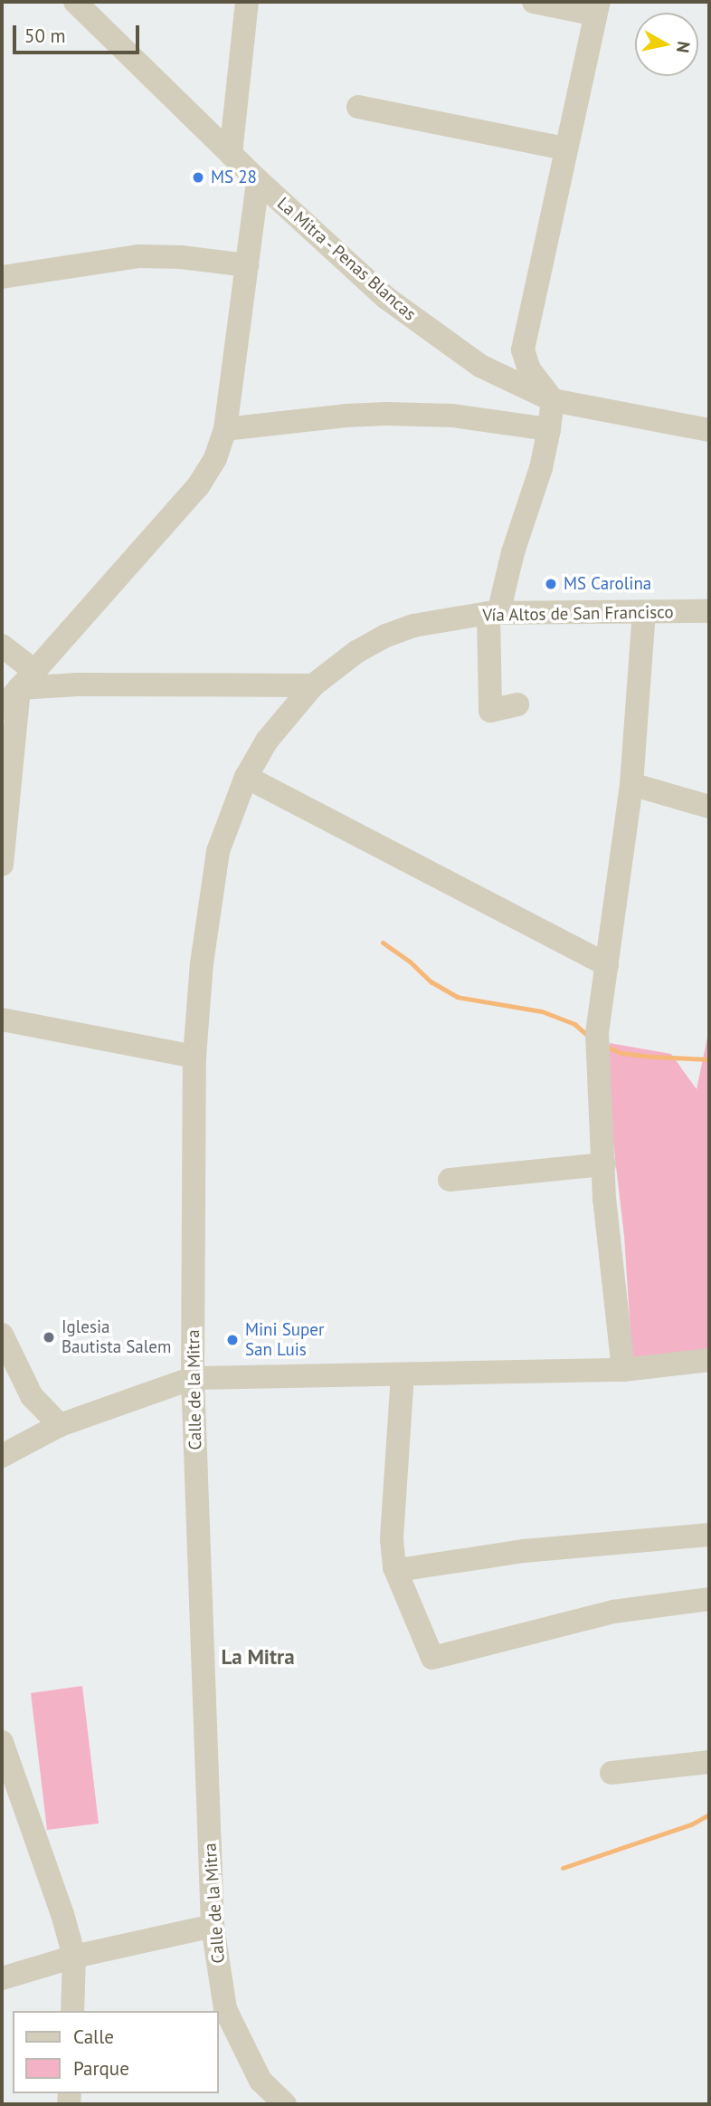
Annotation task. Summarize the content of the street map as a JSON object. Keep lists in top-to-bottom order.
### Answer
{
  "streets": {
    "street": ["La Mitra - Penas Blancas", "Vía Altos de San Francisco", "Calle de la Mitra"]
  },
  "crossings": [
    ["Vía Altos de San Francisco", "Calle de la Mitra"]
  ],
  "districts": ["La Mitra"],
  "places": [
    "MS 28",
    "MS Carolina",
    "Iglesia Bautista Salem",
    "Mini Super San Luis"
  ],
  "legend": ["Calle", "Parque"],
  "scale_bar": "50 m",
  "north": "right"
}
